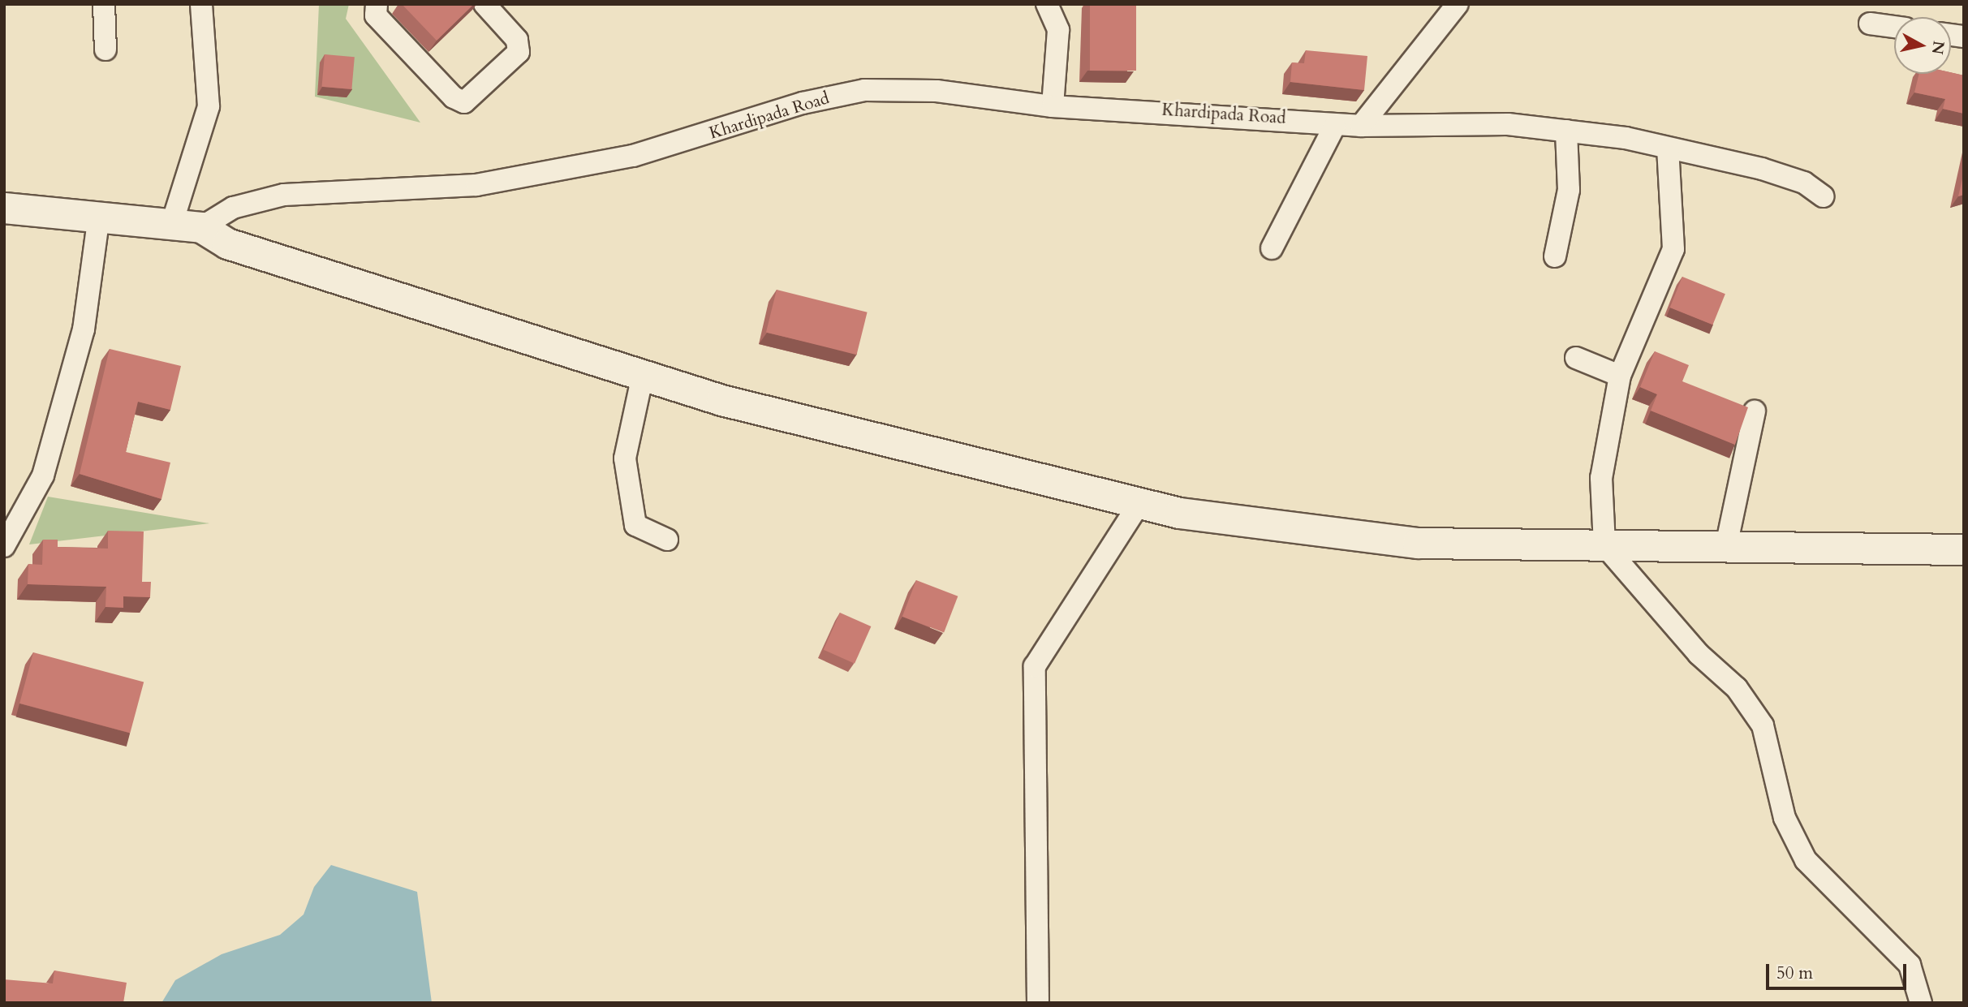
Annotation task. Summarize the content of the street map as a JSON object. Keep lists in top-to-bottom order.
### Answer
{
  "streets": {
    "street": ["Khardipada Road"]
  },
  "scale_bar": "50 m",
  "north": "right"
}
